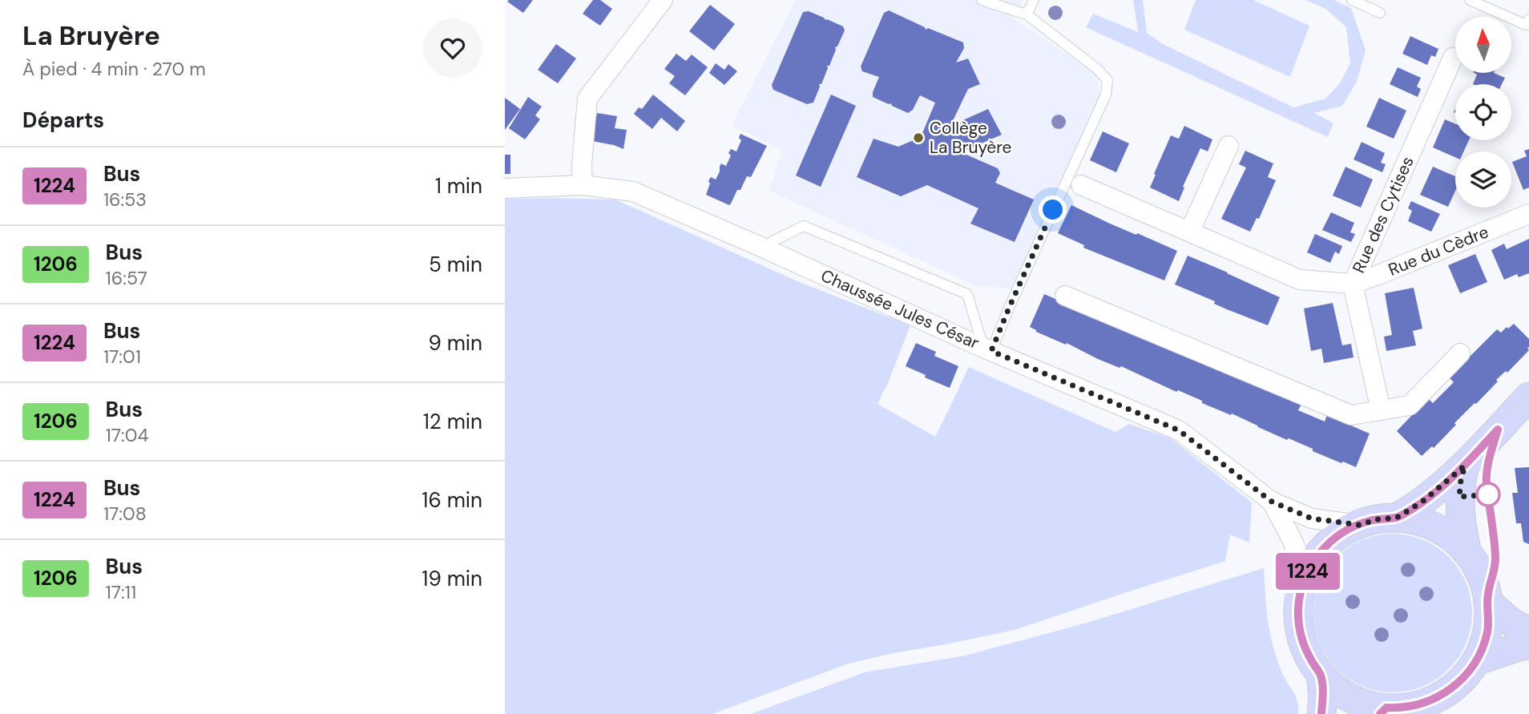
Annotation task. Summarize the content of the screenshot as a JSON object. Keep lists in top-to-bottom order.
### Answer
{
  "streets": {
    "street": ["Rue des Cytises", "Rue du Cèdre", "Chaussée Jules César"]
  },
  "crossings": [
    ["Rue des Cytises", "Rue du Cèdre"]
  ],
  "places": ["Collège La Bruyère"],
  "lines": ["bus line 1224"],
  "north": "top",
  "page": {
    "heading": [
      ["La Bruyère", "À pied · 4 min · 270 m"],
      "Départs"
    ],
    "on_map": "1224",
    "list": [
      {
        "mark": "1224",
        "name": "Bus",
        "note": "16:53",
        "value": "1 min"
      },
      {
        "mark": "1206",
        "name": "Bus",
        "note": "16:57",
        "value": "5 min"
      },
      {
        "mark": "1224",
        "name": "Bus",
        "note": "17:01",
        "value": "9 min"
      },
      {
        "mark": "1206",
        "name": "Bus",
        "note": "17:04",
        "value": "12 min"
      },
      {
        "mark": "1224",
        "name": "Bus",
        "note": "17:08",
        "value": "16 min"
      },
      {
        "mark": "1206",
        "name": "Bus",
        "note": "17:11",
        "value": "19 min"
      }
    ]
  }
}
